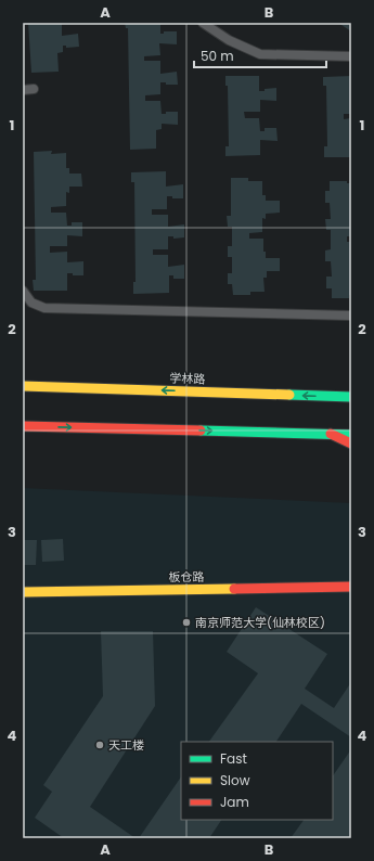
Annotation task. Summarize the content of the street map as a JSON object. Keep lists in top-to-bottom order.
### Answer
{
  "streets": {
    "main road": ["学林路", "板仓路"]
  },
  "places": ["南京师范大学(仙林校区)", "天工楼"],
  "legend": ["Fast", "Slow", "Jam"],
  "scale_bar": "50 m",
  "grid": {
    "columns": ["A", "B"],
    "rows": [
      "1",
      "2",
      "3",
      "4"
    ]
  }
}
